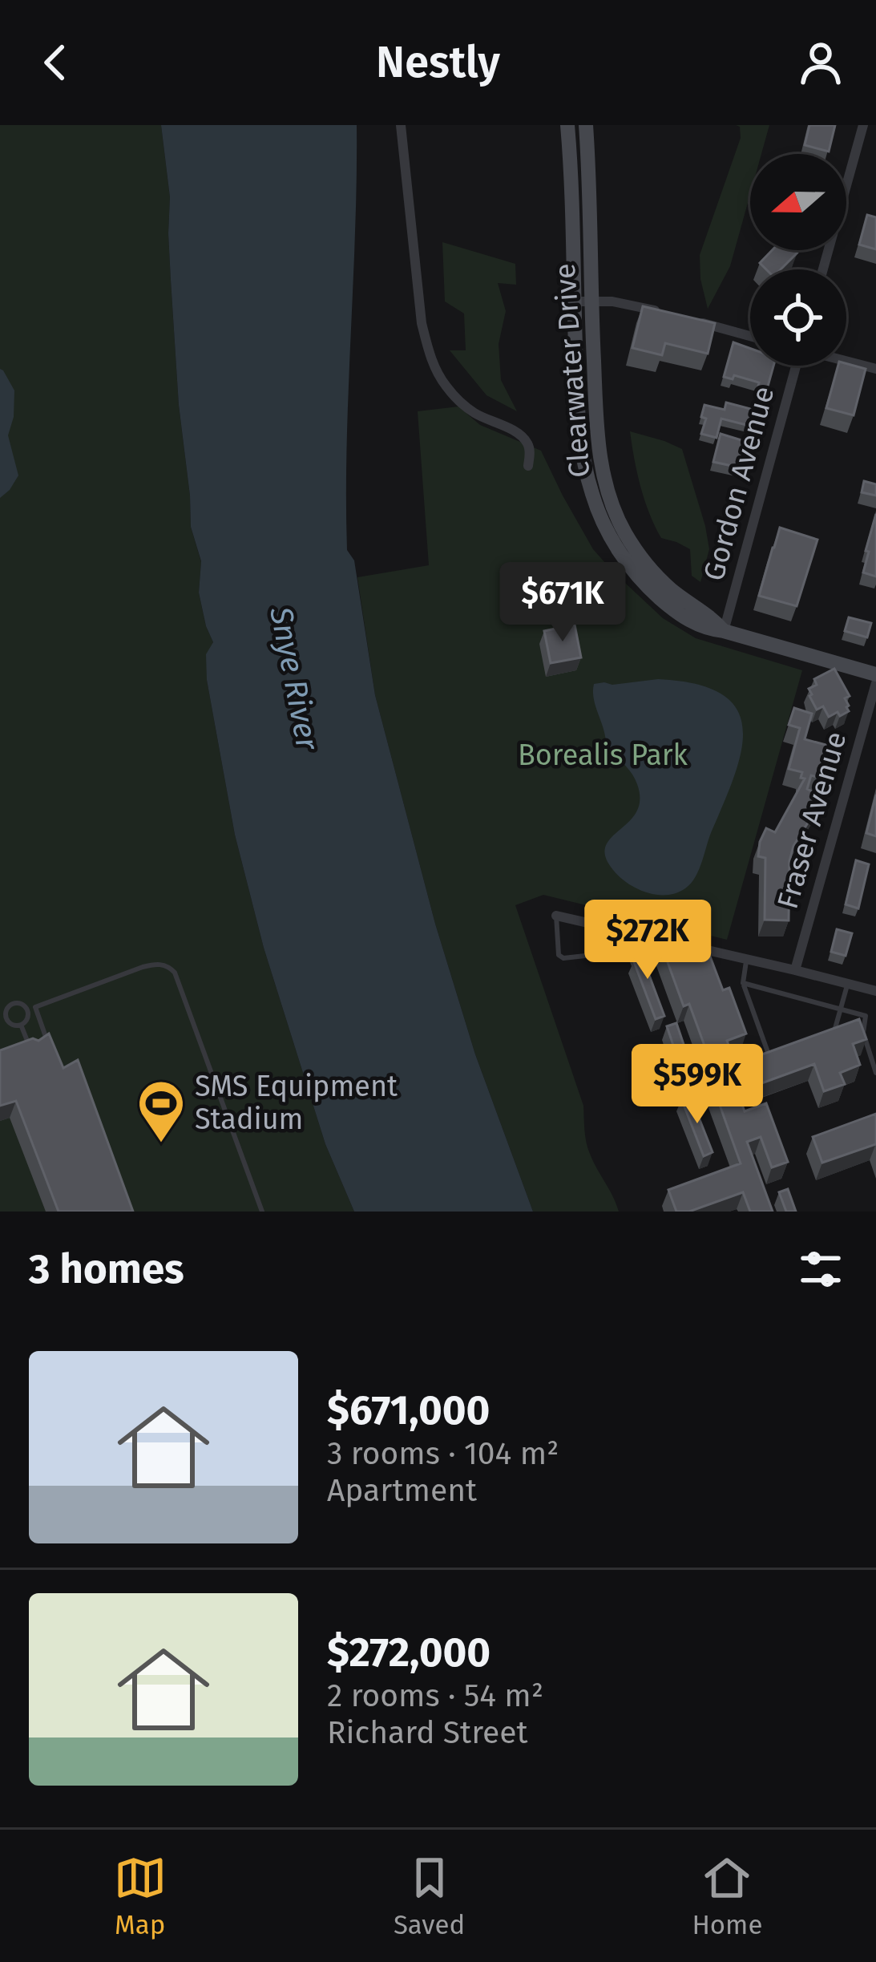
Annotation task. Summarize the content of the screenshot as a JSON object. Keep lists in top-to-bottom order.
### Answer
{
  "streets": {
    "main road": ["Clearwater Drive"],
    "street": ["Gordon Avenue", "Fraser Avenue"]
  },
  "crossings": [
    ["Clearwater Drive", "Gordon Avenue"]
  ],
  "water": ["Snye River"],
  "parks": ["Borealis Park"],
  "places": {
    "sports": ["SMS Equipment Stadium"]
  },
  "north": "left",
  "page": {
    "header": "Nestly",
    "price": ["$671K", "$272K", "$599K"],
    "heading": "3 homes",
    "list": [
      {
        "name": "$671,000",
        "note": "3 rooms · 104 m² · Apartment"
      },
      {
        "name": "$272,000",
        "note": "2 rooms · 54 m² · Richard Street"
      }
    ],
    "tabs": ["Map", "Saved", "Home"]
  }
}
